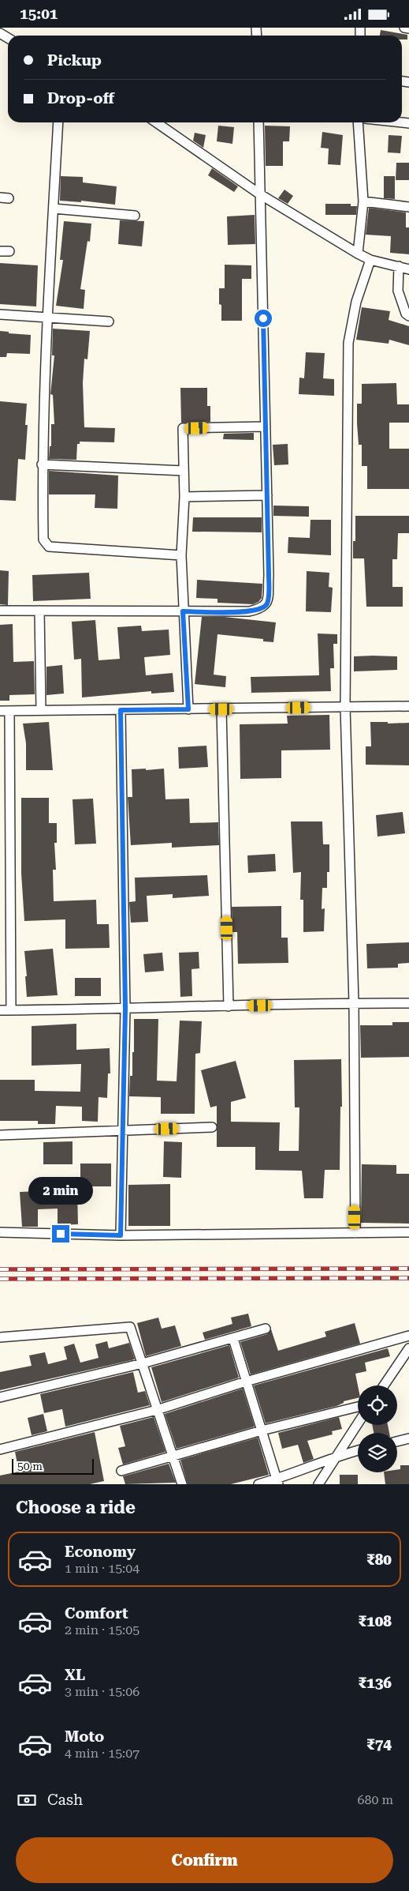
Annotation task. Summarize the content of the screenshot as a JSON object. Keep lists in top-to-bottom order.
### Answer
{
  "scale_bar": "50 m",
  "page": {
    "status": "15:01",
    "banner": ["Pickup", "Drop-off"],
    "bubble": "2 min",
    "scale": "50 m",
    "heading": "Choose a ride",
    "list": [
      {
        "name": "Economy",
        "note": "1 min · 15:04",
        "value": "₹80"
      },
      {
        "name": "Comfort",
        "note": "2 min · 15:05",
        "value": "₹108"
      },
      {
        "name": "XL",
        "note": "3 min · 15:06",
        "value": "₹136"
      },
      {
        "name": "Moto",
        "note": "4 min · 15:07",
        "value": "₹74"
      }
    ],
    "pay": ["Cash", "680 m"],
    "buttons": "Confirm"
  }
}
